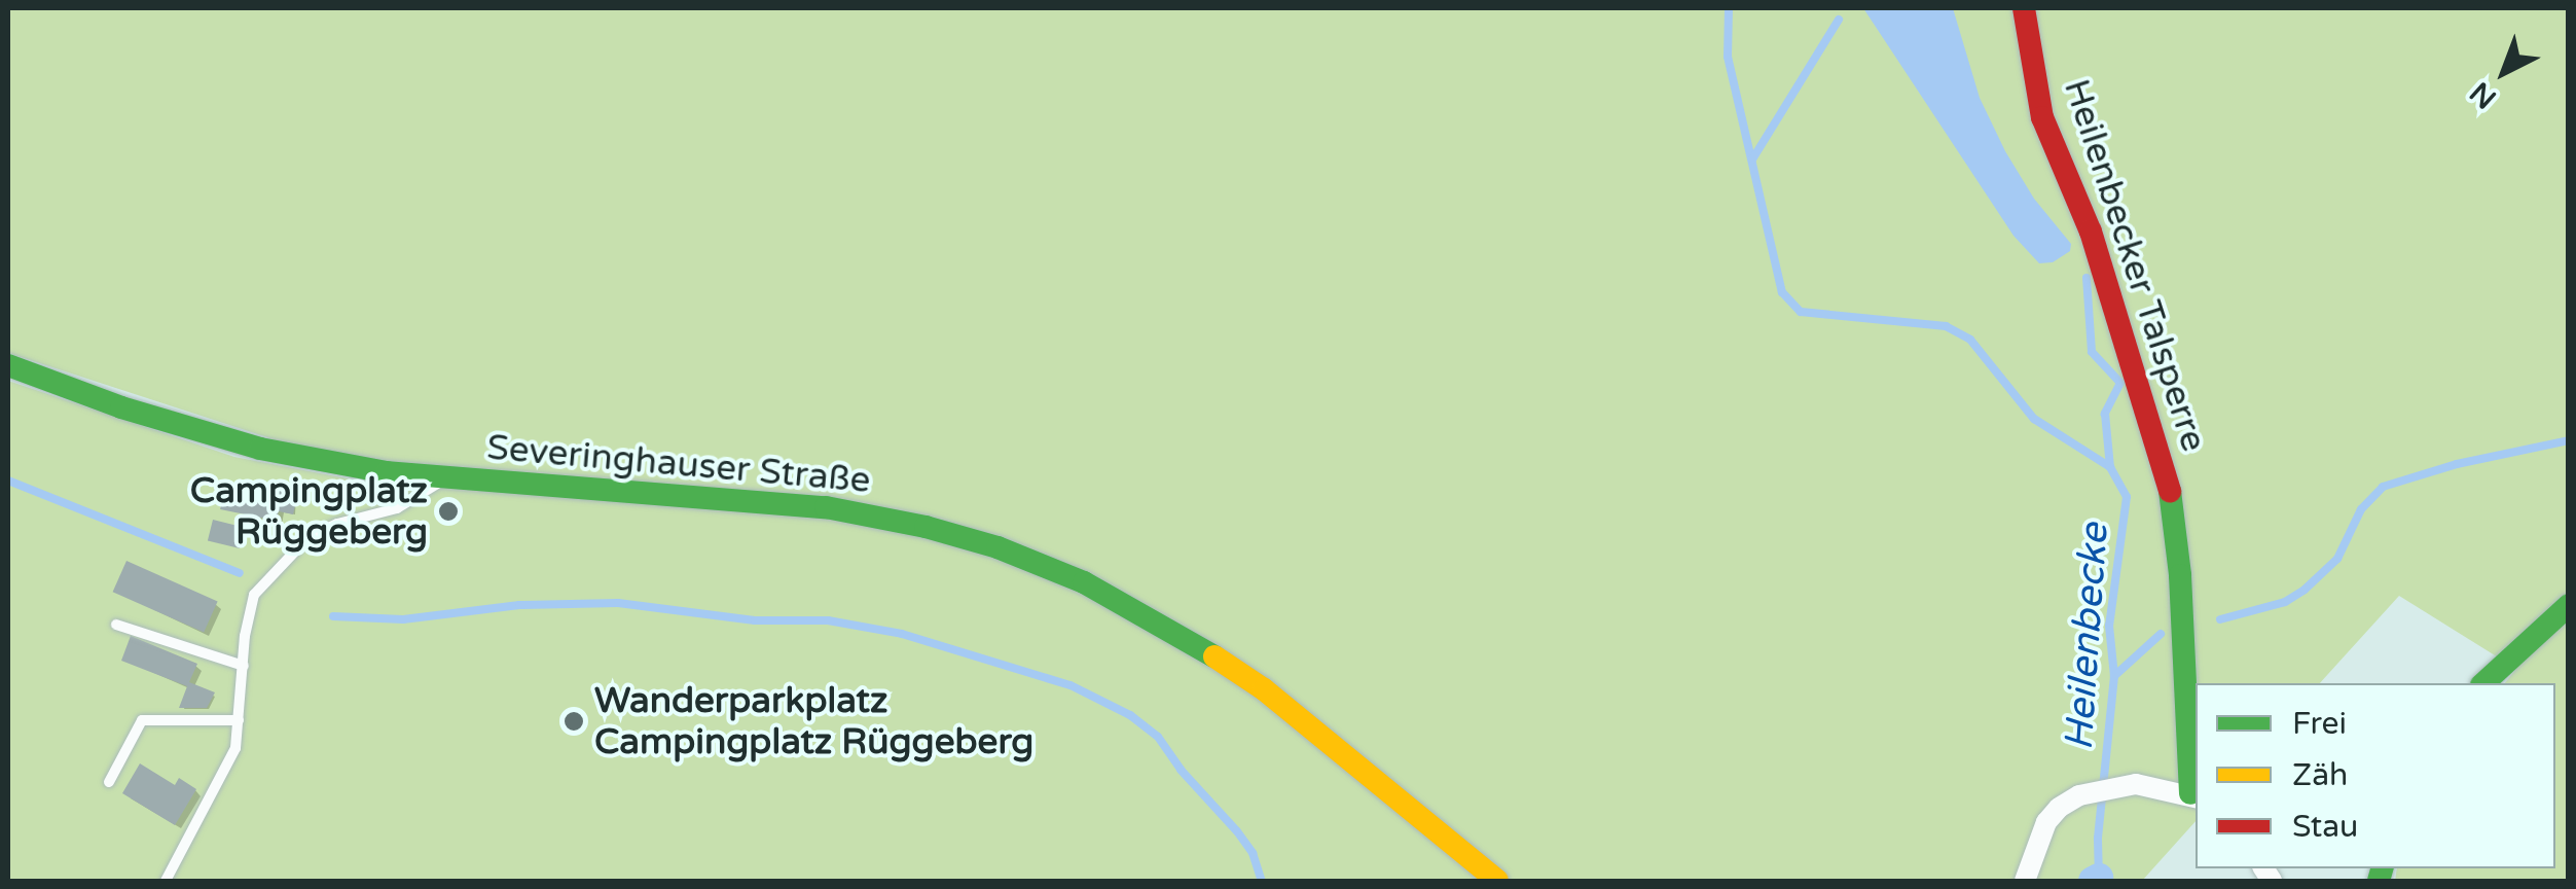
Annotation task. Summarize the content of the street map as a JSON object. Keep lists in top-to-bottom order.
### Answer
{
  "streets": {
    "street": ["Heilenbecker Talsperre", "Severinghauser Straße"]
  },
  "water": ["Heilenbecke"],
  "places": ["Campingplatz Rüggeberg", "Wanderparkplatz Campingplatz Rüggeberg"],
  "legend": ["Frei", "Zäh", "Stau"],
  "north": "bottom left"
}
